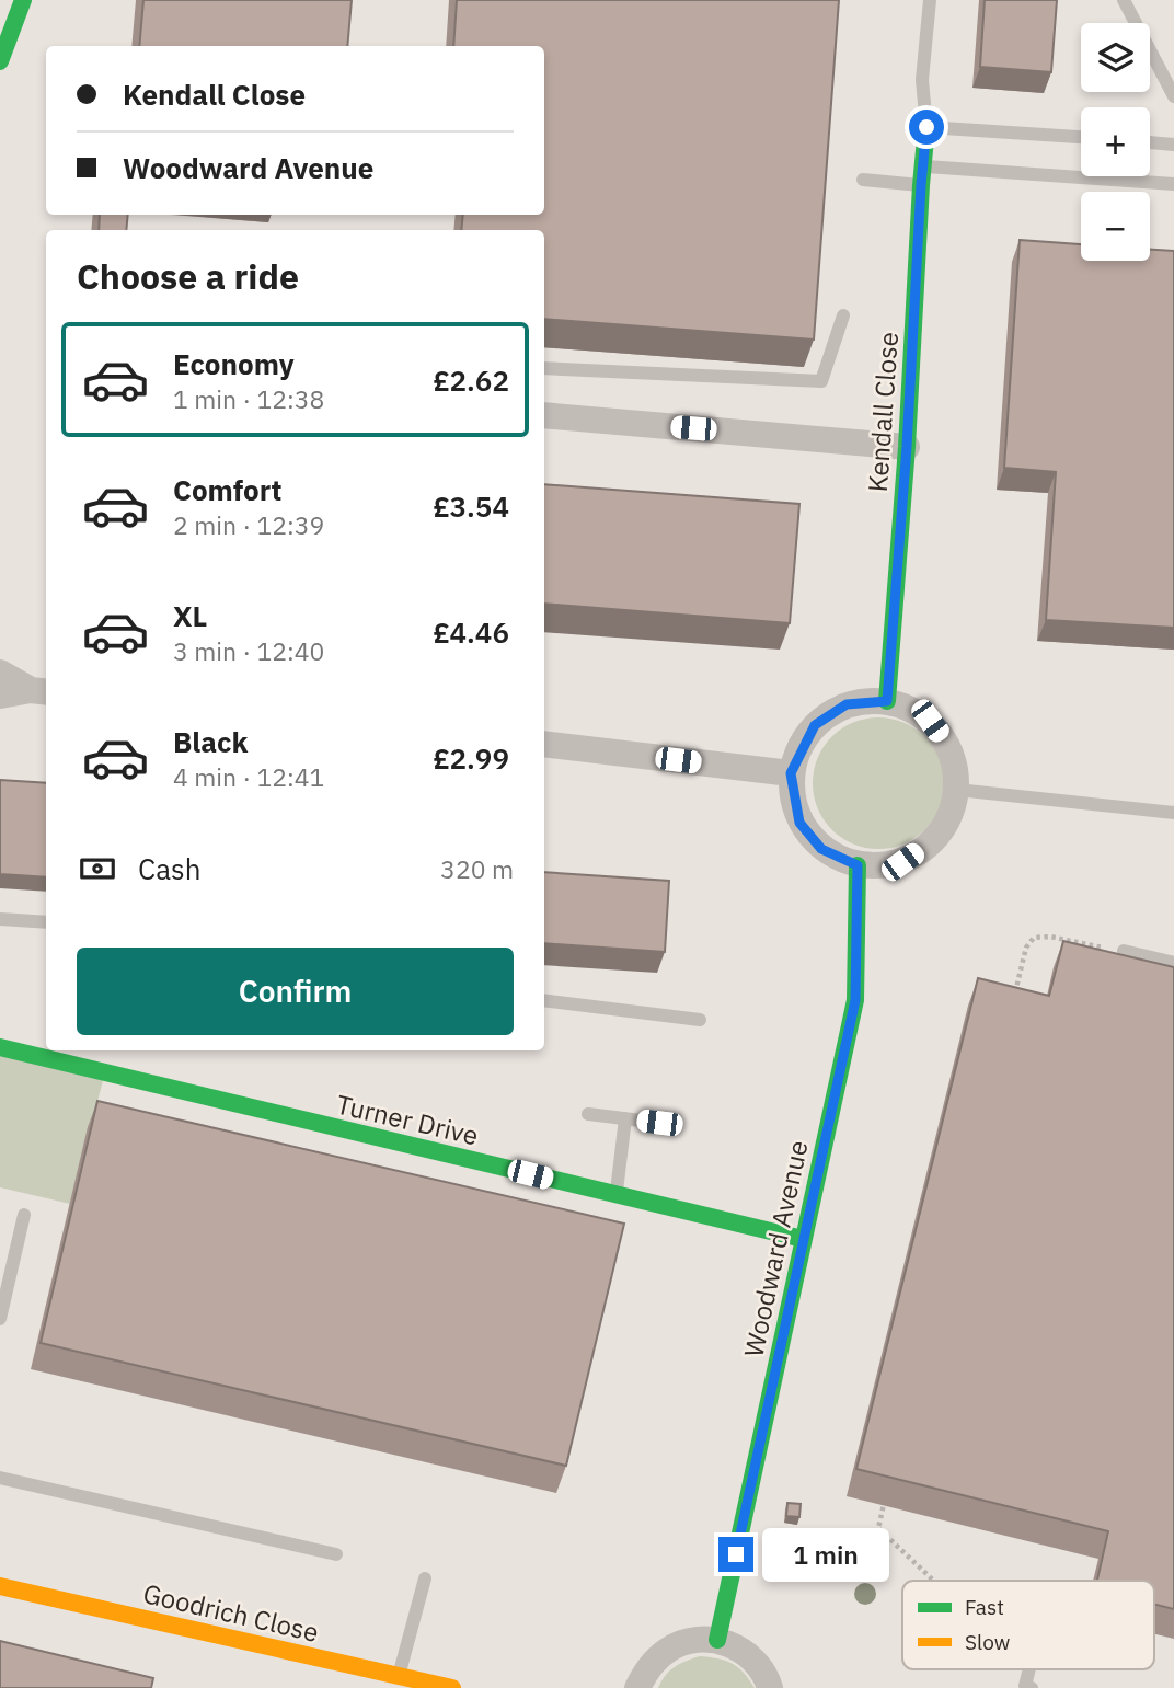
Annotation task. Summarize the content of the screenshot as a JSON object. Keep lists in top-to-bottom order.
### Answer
{
  "streets": {
    "street": [
      "Kendall Close",
      "Turner Drive",
      "Woodward Avenue",
      "Goodrich Close"
    ]
  },
  "crossings": [
    ["Kendall Close", "Woodward Avenue"],
    ["Turner Drive", "Woodward Avenue"]
  ],
  "legend": ["Fast", "Slow"],
  "page": {
    "map_buttons": ["+", "−"],
    "banner": ["Kendall Close", "Woodward Avenue"],
    "heading": "Choose a ride",
    "list": [
      {
        "name": "Economy",
        "note": "1 min · 12:38",
        "value": "£2.62"
      },
      {
        "name": "Comfort",
        "note": "2 min · 12:39",
        "value": "£3.54"
      },
      {
        "name": "XL",
        "note": "3 min · 12:40",
        "value": "£4.46"
      },
      {
        "name": "Black",
        "note": "4 min · 12:41",
        "value": "£2.99"
      }
    ],
    "pay": ["Cash", "320 m"],
    "buttons": "Confirm",
    "bubble": "1 min"
  }
}
